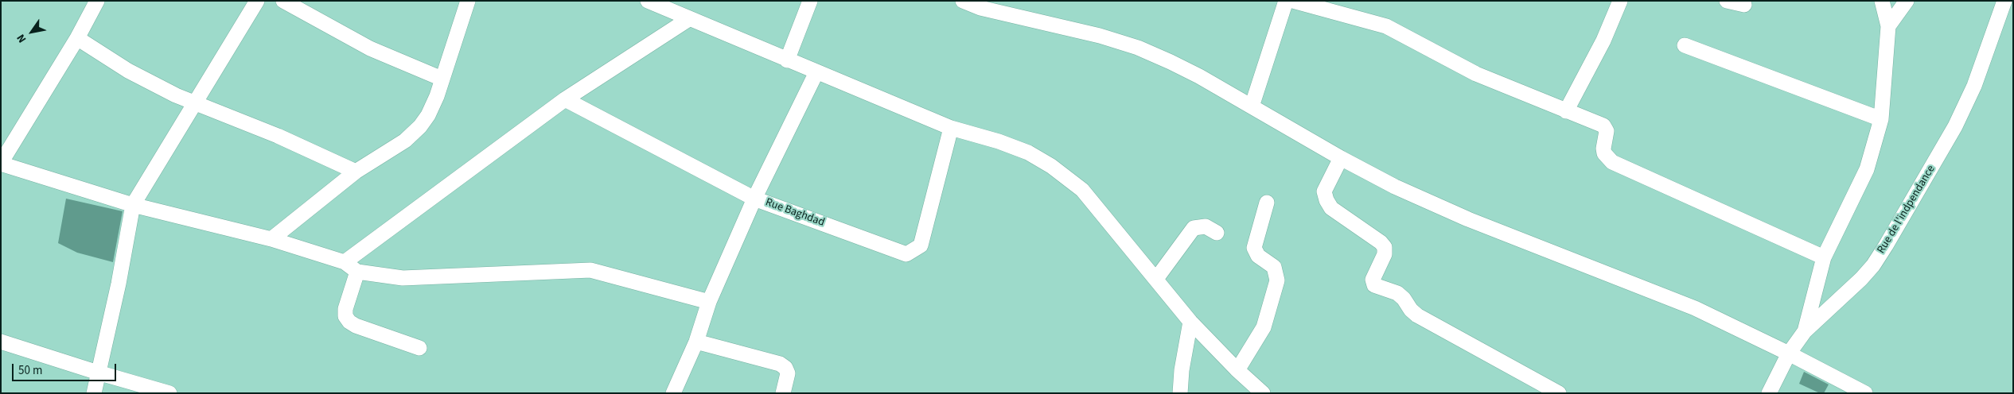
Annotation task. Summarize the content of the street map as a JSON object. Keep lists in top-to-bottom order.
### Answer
{
  "streets": {
    "street": ["Rue de l'indpendance", "Rue Baghdad"]
  },
  "scale_bar": "50 m",
  "north": "bottom left"
}
